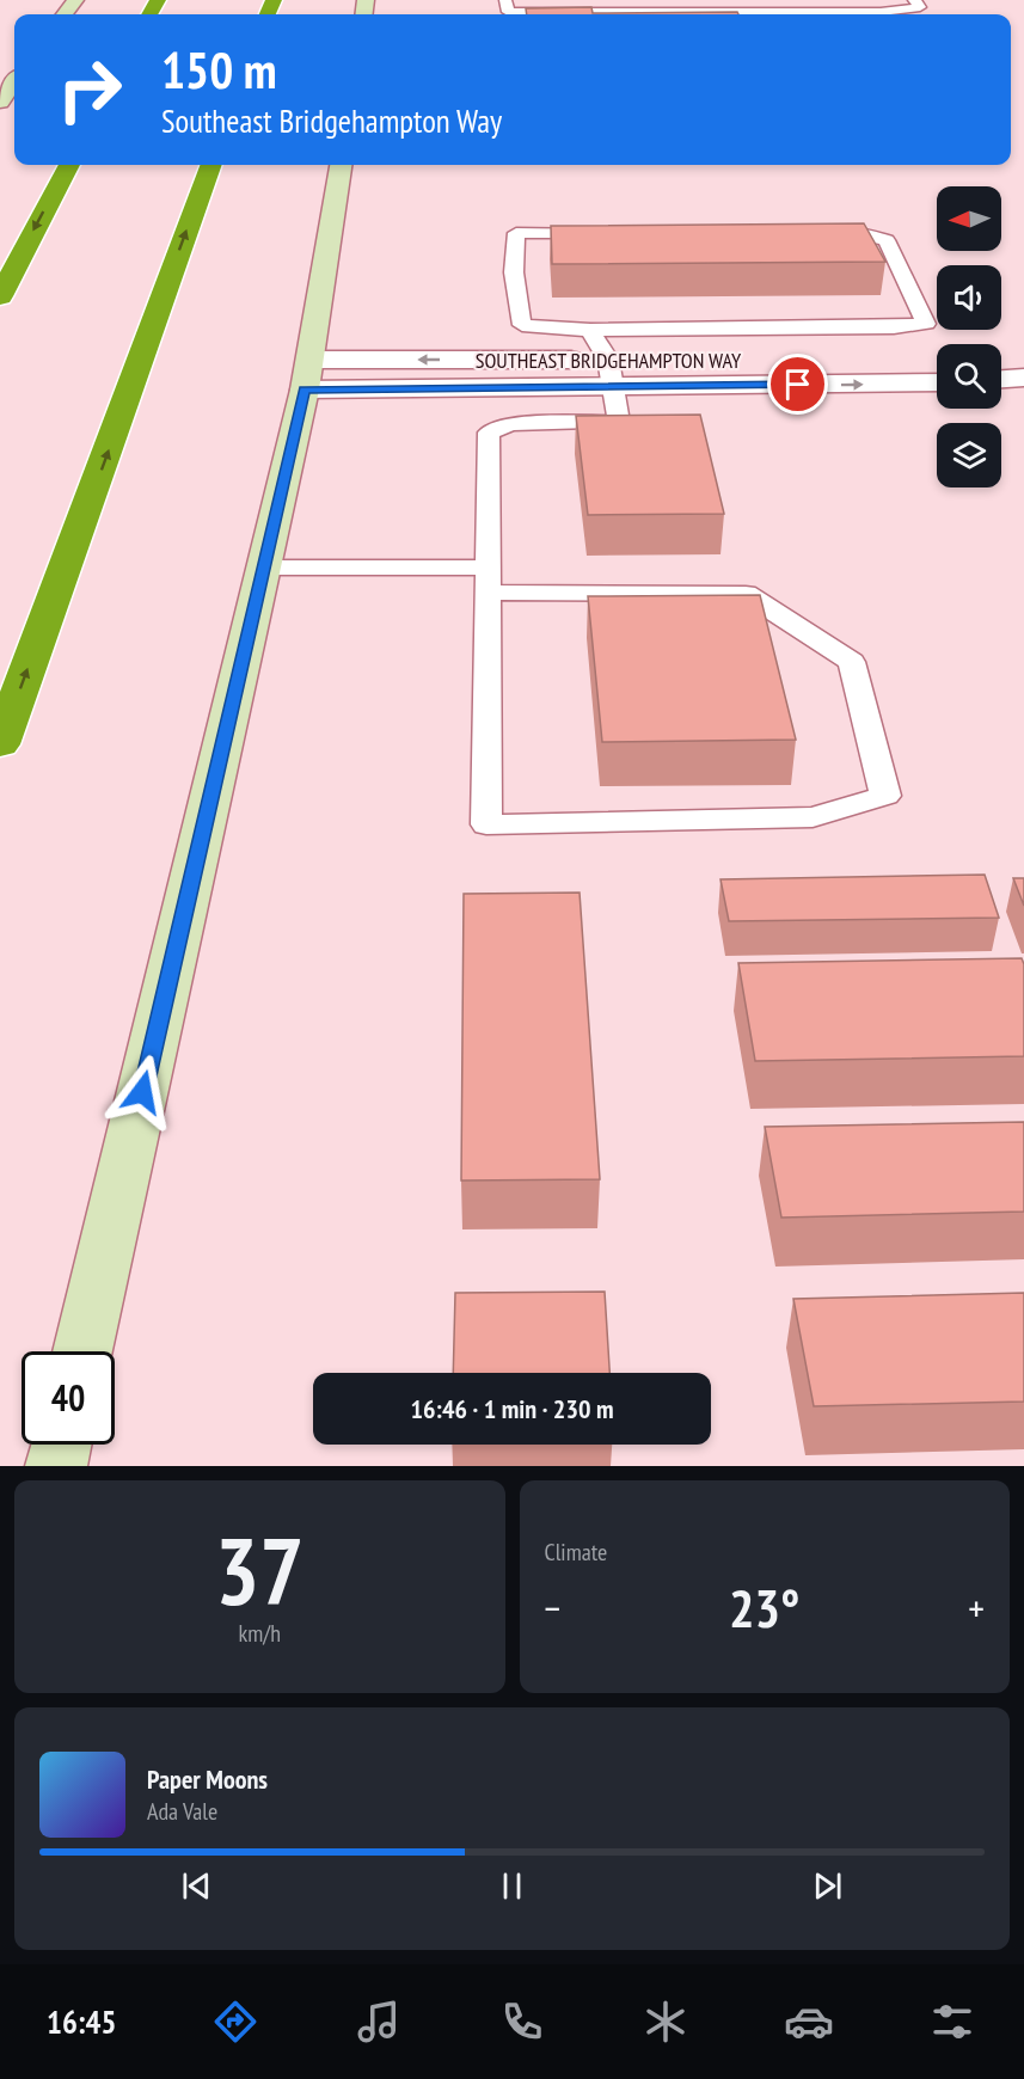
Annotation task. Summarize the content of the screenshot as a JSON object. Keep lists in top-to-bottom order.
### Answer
{
  "streets": {
    "street": ["SOUTHEAST BRIDGEHAMPTON WAY"]
  },
  "north": "left",
  "page": {
    "turn": ["150 m", "Southeast Bridgehampton Way"],
    "limit": "40",
    "trip": "16:46 · 1 min · 230 m",
    "tile": [
      ["37", "km/h"],
      "Climate"
    ],
    "heat": ["−", "23°", "+"],
    "song": ["Paper Moons", "Ada Vale"],
    "tabs": "16:45"
  }
}
